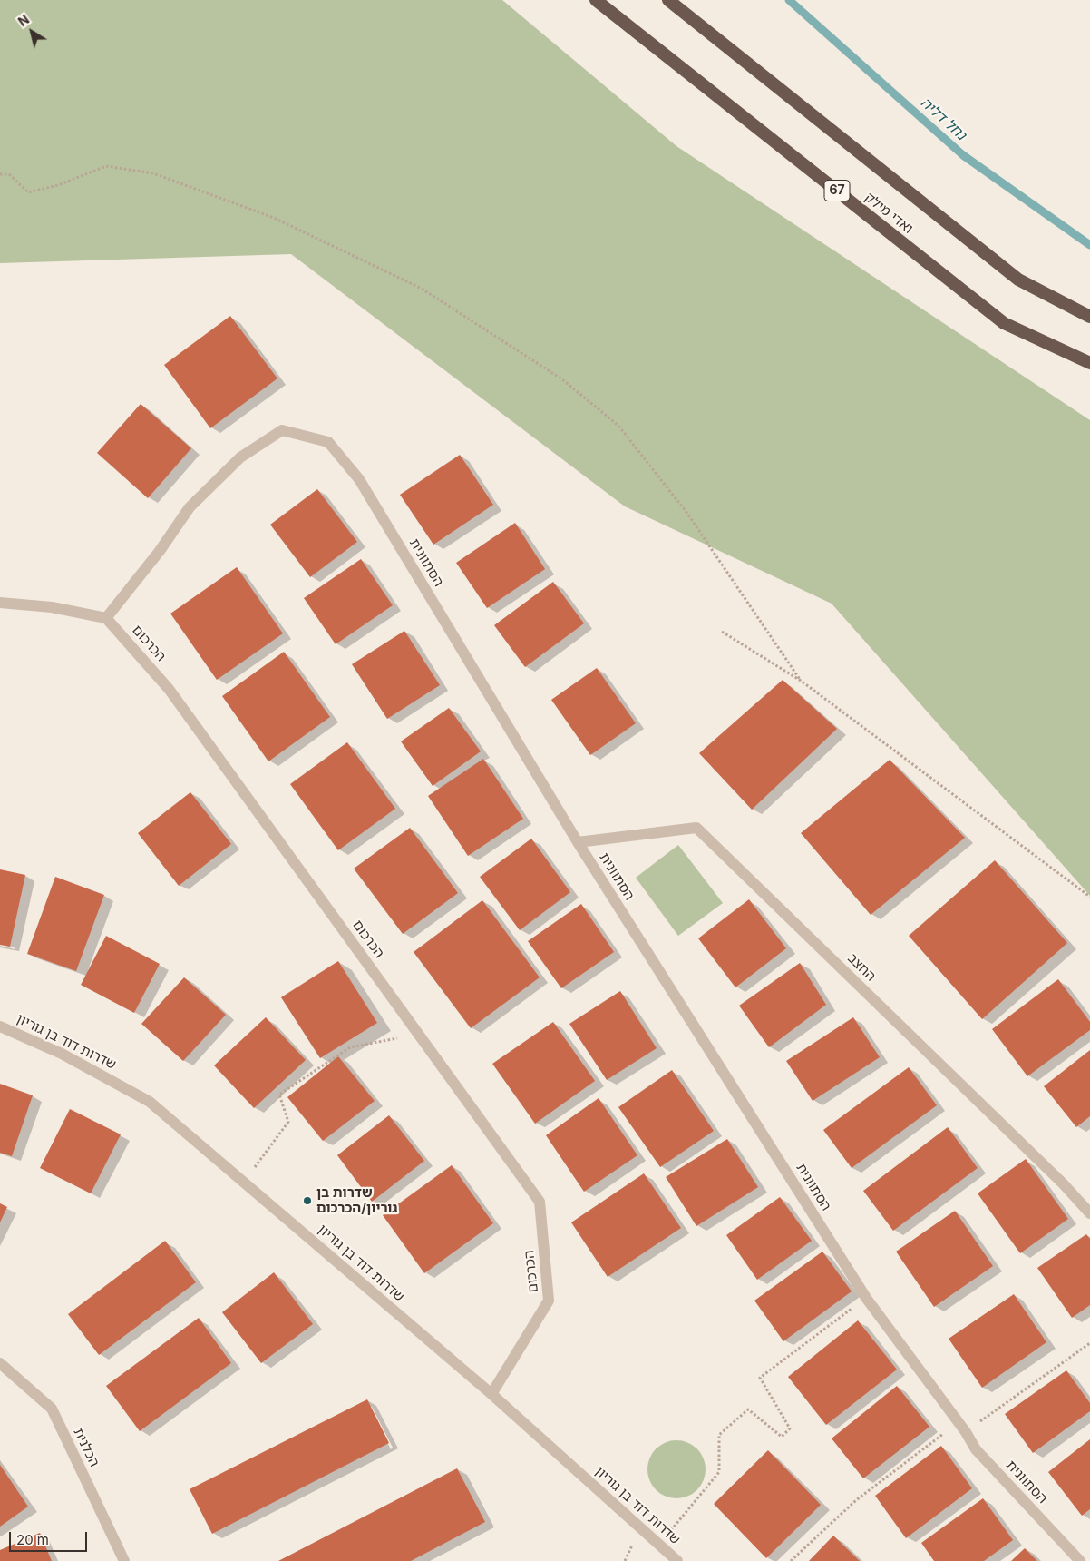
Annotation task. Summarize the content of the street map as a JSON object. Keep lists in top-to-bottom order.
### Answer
{
  "streets": {
    "highway": ["67", "ואדי מילק"],
    "street": [
      "הסתוונית",
      "הכרכום",
      "החצב",
      "שדרות דוד בן גוריון",
      "הכלנית"
    ]
  },
  "crossings": [
    ["הסתוונית", "הכרכום"],
    ["הסתוונית", "החצב"],
    ["הכרכום", "שדרות דוד בן גוריון"]
  ],
  "water": ["נחל דליה"],
  "places": ["שדרות בן גוריון/הכרכום"],
  "scale_bar": "20 m",
  "north": "top left"
}
